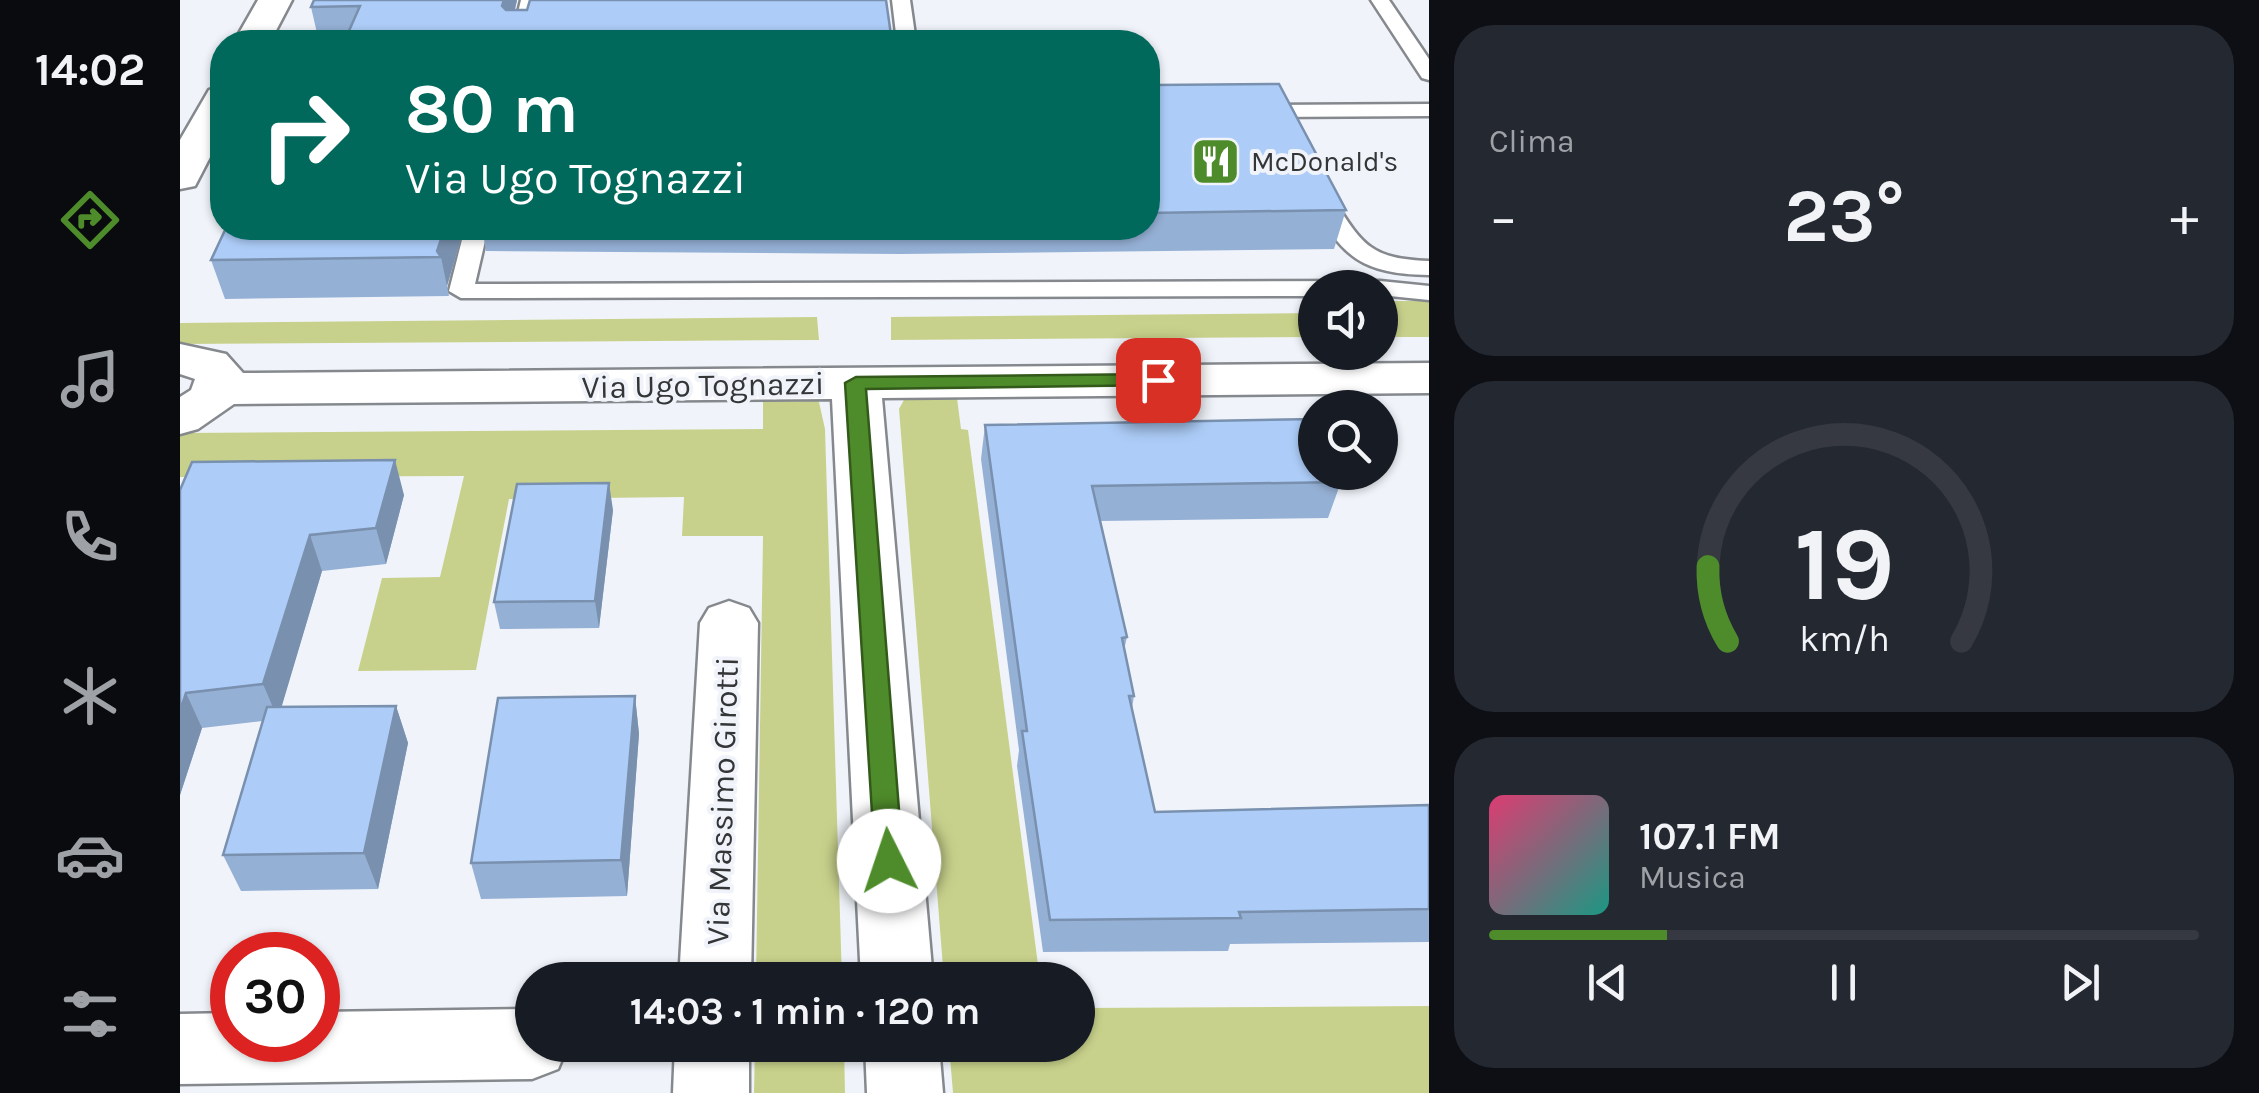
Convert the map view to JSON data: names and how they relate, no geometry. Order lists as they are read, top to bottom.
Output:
{
  "streets": {
    "street": ["Via Ugo Tognazzi", "Via Massimo Girotti"]
  },
  "places": {
    "restaurant": ["McDonald's"]
  },
  "page": {
    "tabs": "14:02",
    "tile": "Clima",
    "turn": ["80 m", "Via Ugo Tognazzi"],
    "heat": ["−", "23°", "+"],
    "song": ["107.1 FM", "Musica"],
    "limit": "30",
    "trip": "14:03 · 1 min · 120 m",
    "gauge": ["19", "km/h"]
  }
}
